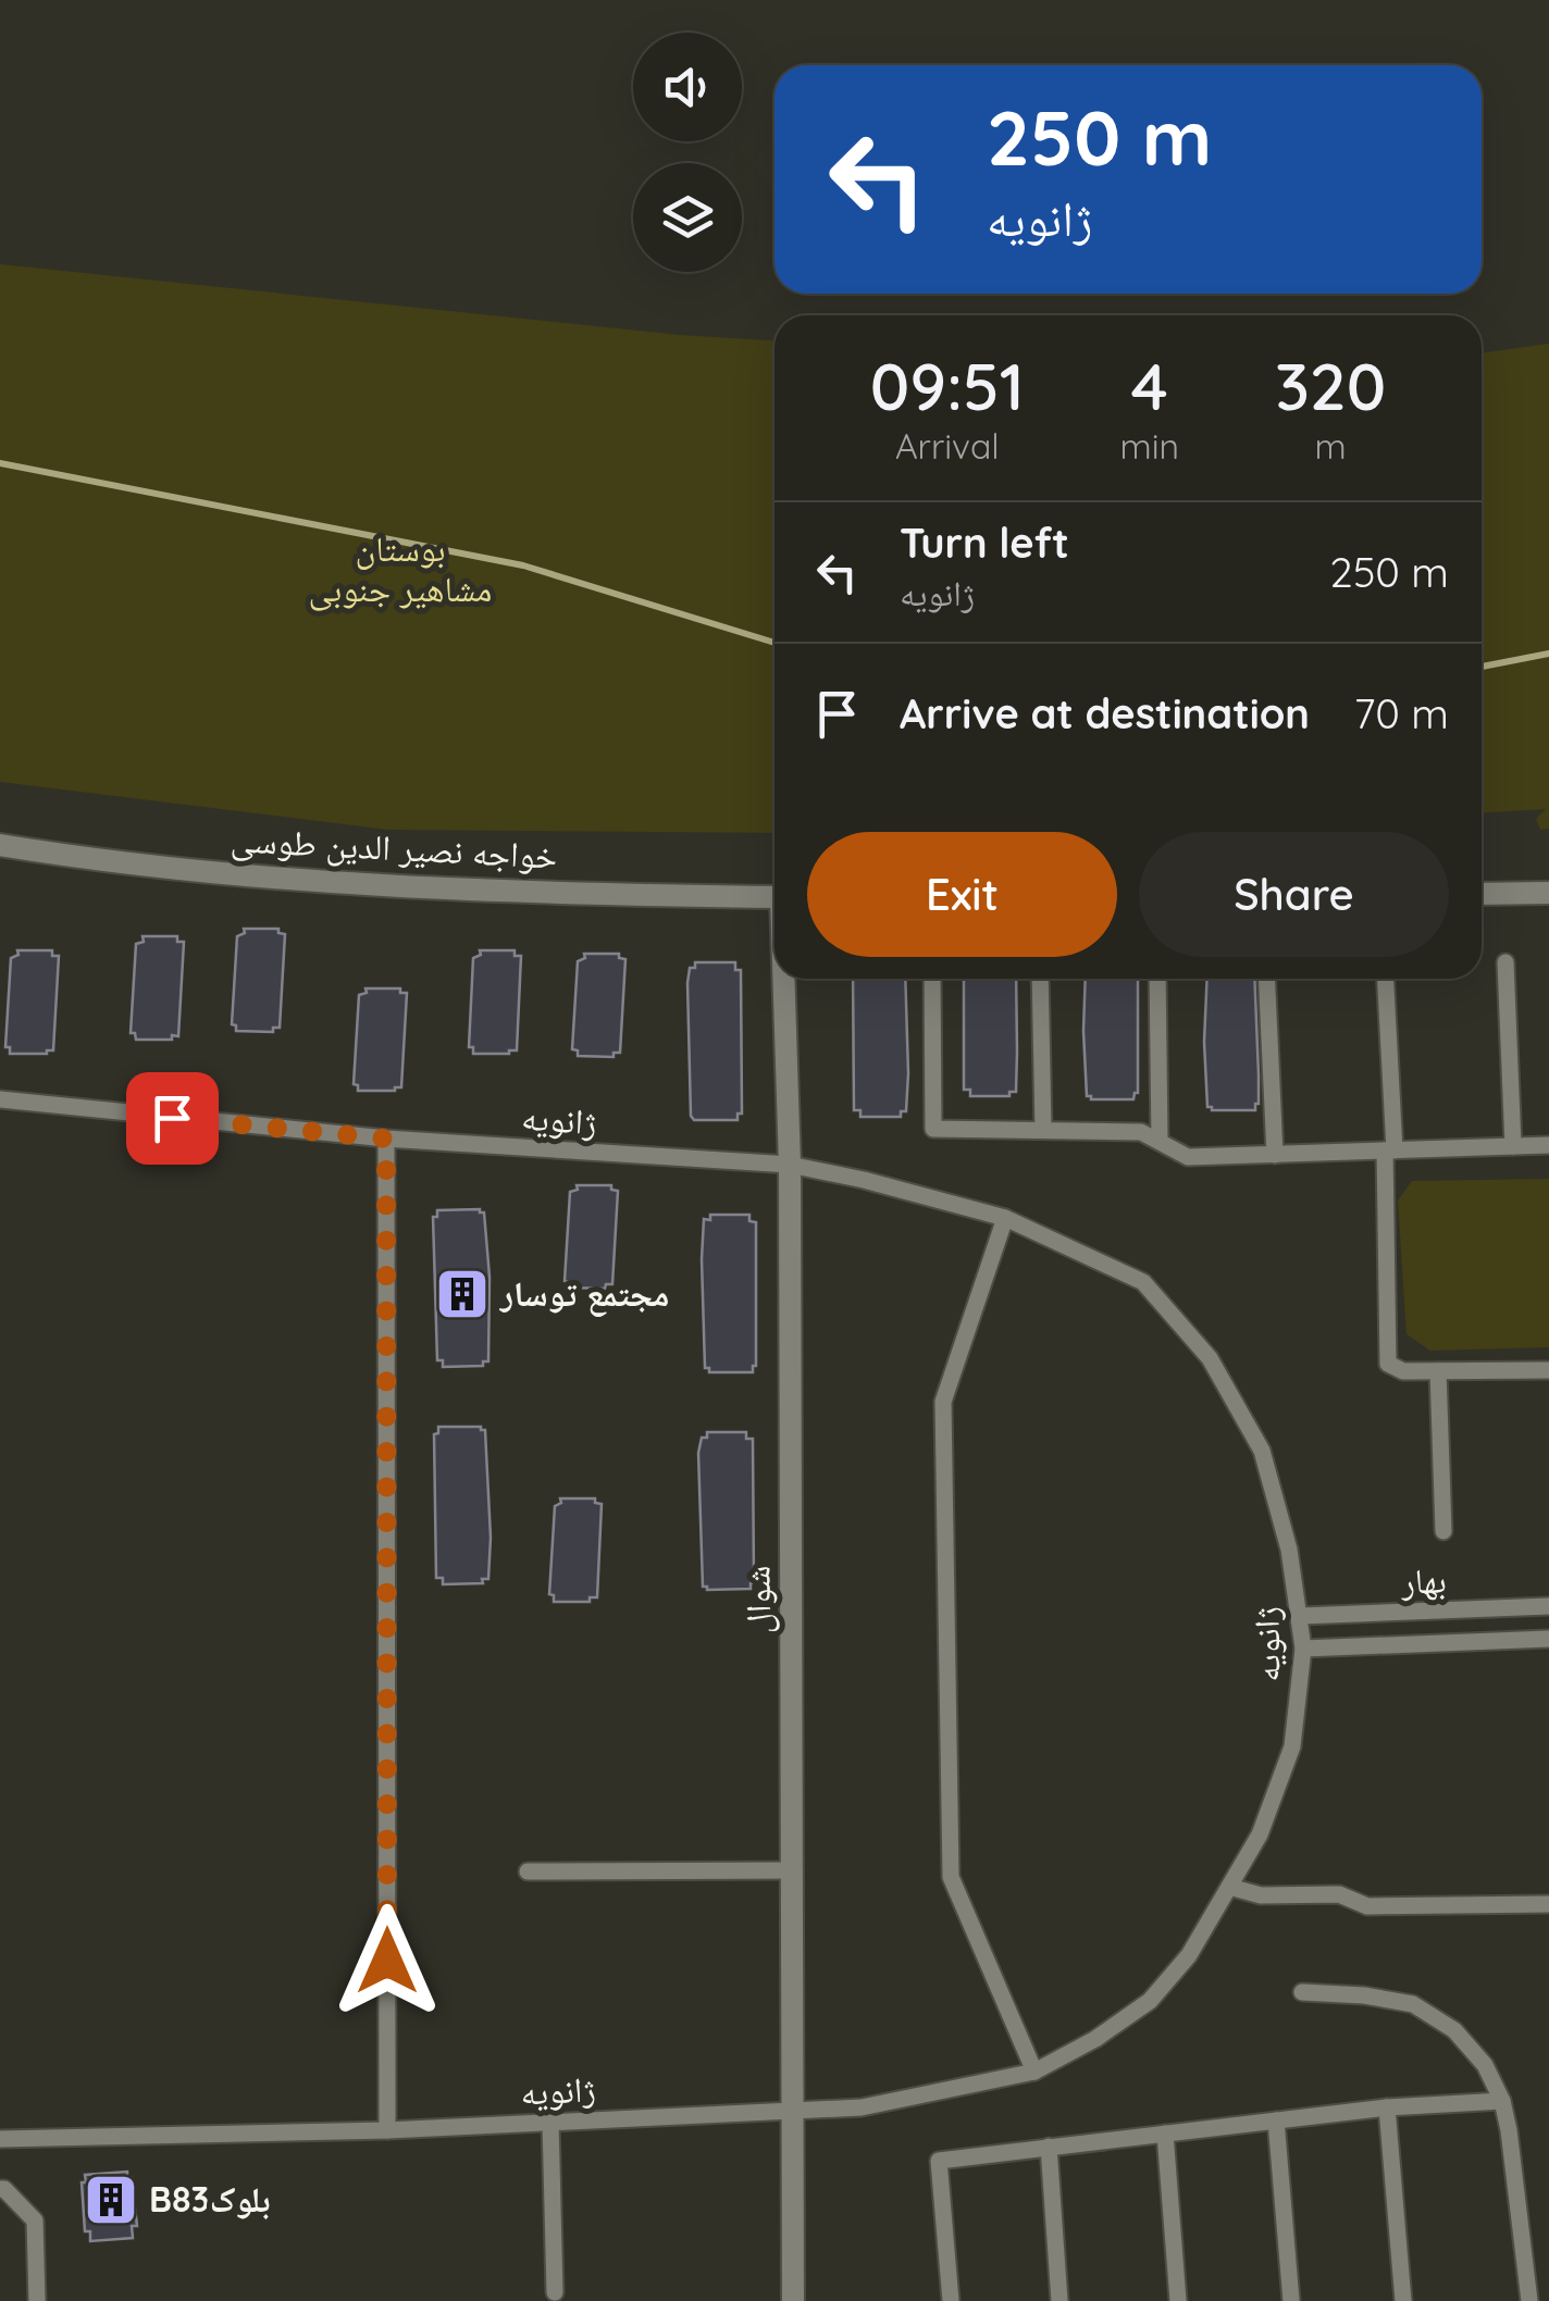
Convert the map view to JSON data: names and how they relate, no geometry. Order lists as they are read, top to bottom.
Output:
{
  "streets": {
    "street": [
      "خواجه نصیر الدین طوسی",
      "ژانویه",
      "بهار",
      "شوال"
    ]
  },
  "crossings": [
    ["ژانویه", "بهار"],
    ["ژانویه", "شوال"]
  ],
  "parks": ["بوستان مشاهیر جنوبی"],
  "places": {
    "building": ["مجتمع توسار", "B83بلوک"]
  },
  "page": {
    "turn": ["250 m", "ژانویه"],
    "eta": [
      "09:51",
      "Arrival",
      "4",
      "min",
      "320",
      "m"
    ],
    "list": [
      {
        "name": "Turn left",
        "note": "ژانویه",
        "value": "250 m"
      },
      {
        "name": "Arrive at destination",
        "value": "70 m"
      }
    ],
    "buttons": ["Exit", "Share"]
  }
}
